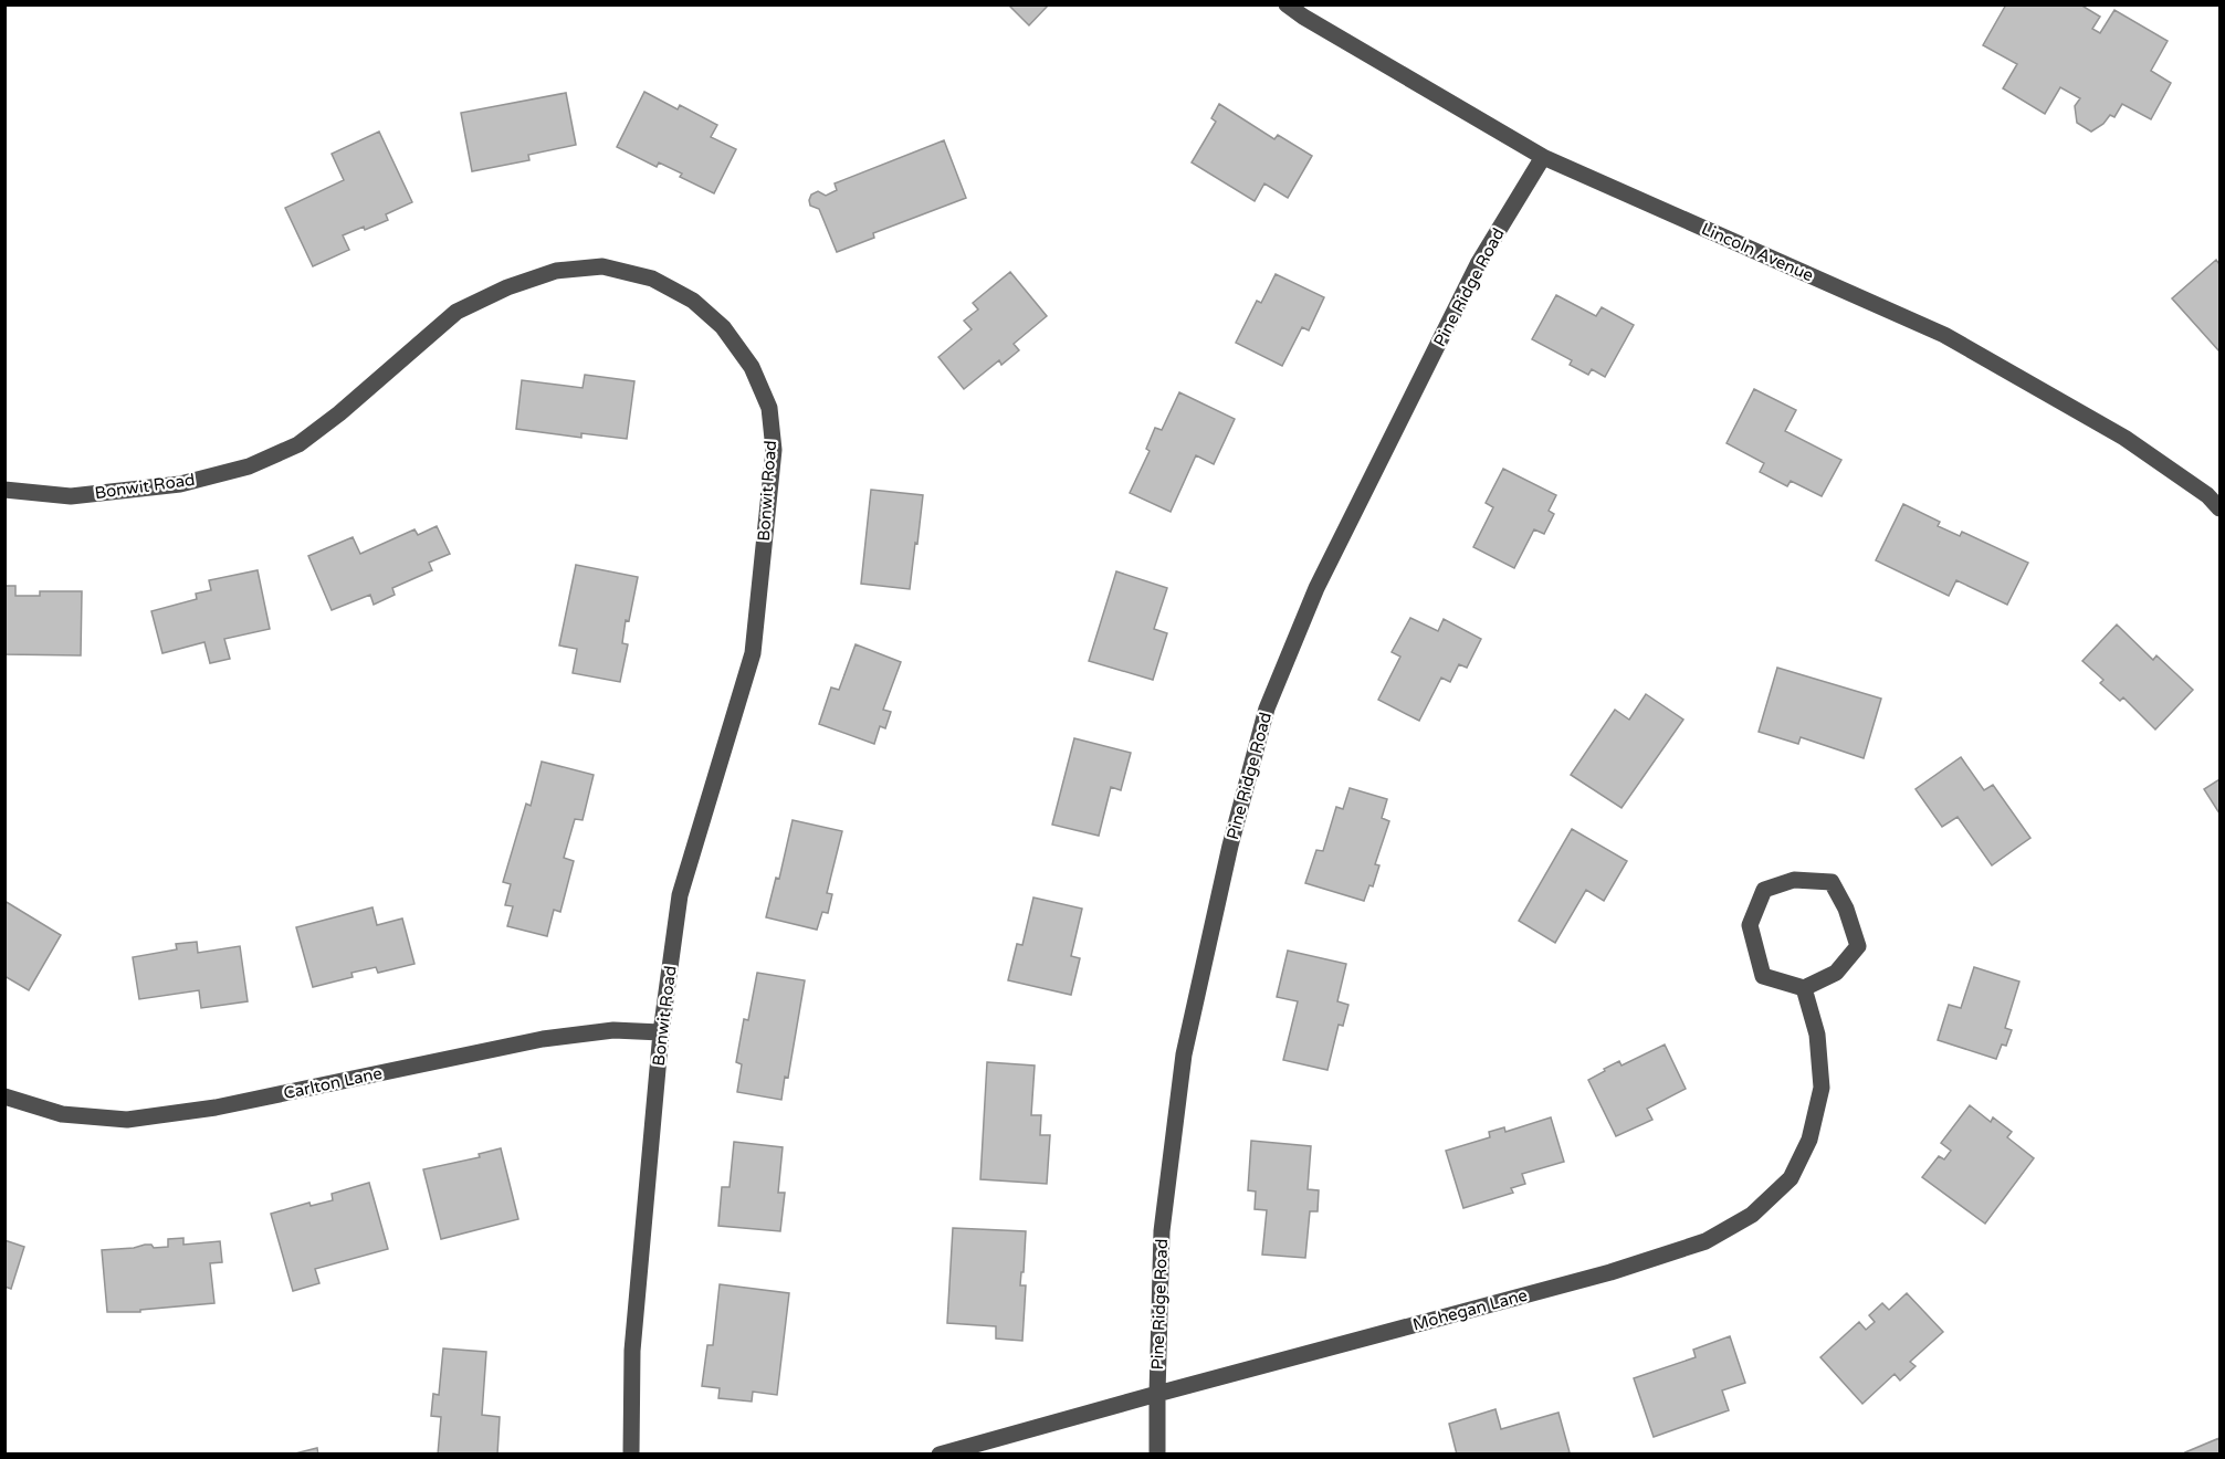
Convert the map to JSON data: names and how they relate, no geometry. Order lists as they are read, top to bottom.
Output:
{
  "streets": {
    "street": [
      "Lincoln Avenue",
      "Pine Ridge Road",
      "Bonwit Road",
      "Carlton Lane",
      "Mohegan Lane"
    ]
  },
  "crossings": [
    ["Lincoln Avenue", "Pine Ridge Road"],
    ["Pine Ridge Road", "Mohegan Lane"],
    ["Bonwit Road", "Carlton Lane"]
  ]
}
